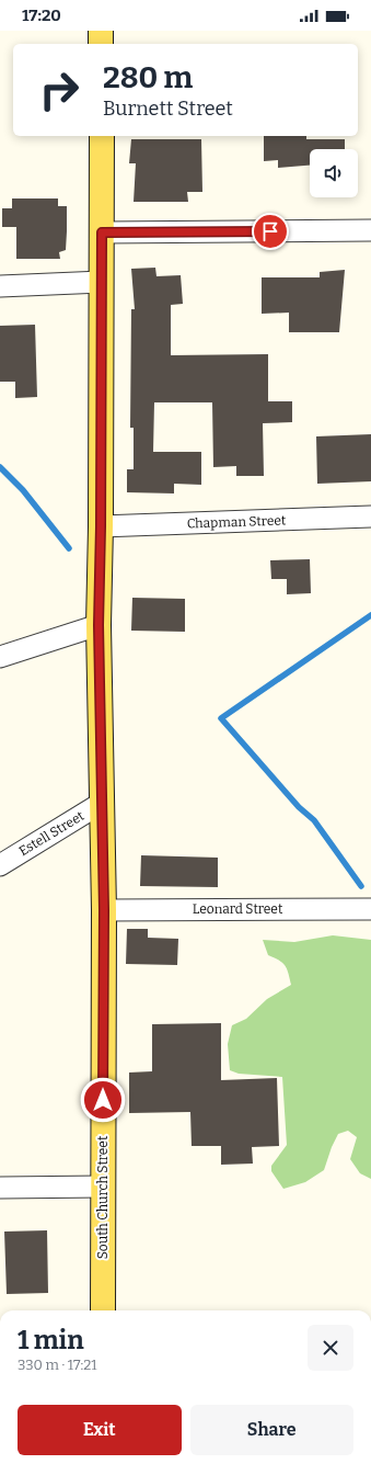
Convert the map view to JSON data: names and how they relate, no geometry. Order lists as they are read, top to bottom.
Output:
{
  "streets": {
    "main road": ["South Church Street"],
    "street": ["Chapman Street", "Estell Street", "Leonard Street"]
  },
  "crossings": [
    ["Chapman Street", "South Church Street"],
    ["Estell Street", "South Church Street"],
    ["Leonard Street", "South Church Street"]
  ],
  "page": {
    "status": "17:20",
    "turn": ["280 m", "Burnett Street"],
    "heading": ["1 min", "330 m · 17:21"],
    "buttons": ["Exit", "Share"]
  }
}
